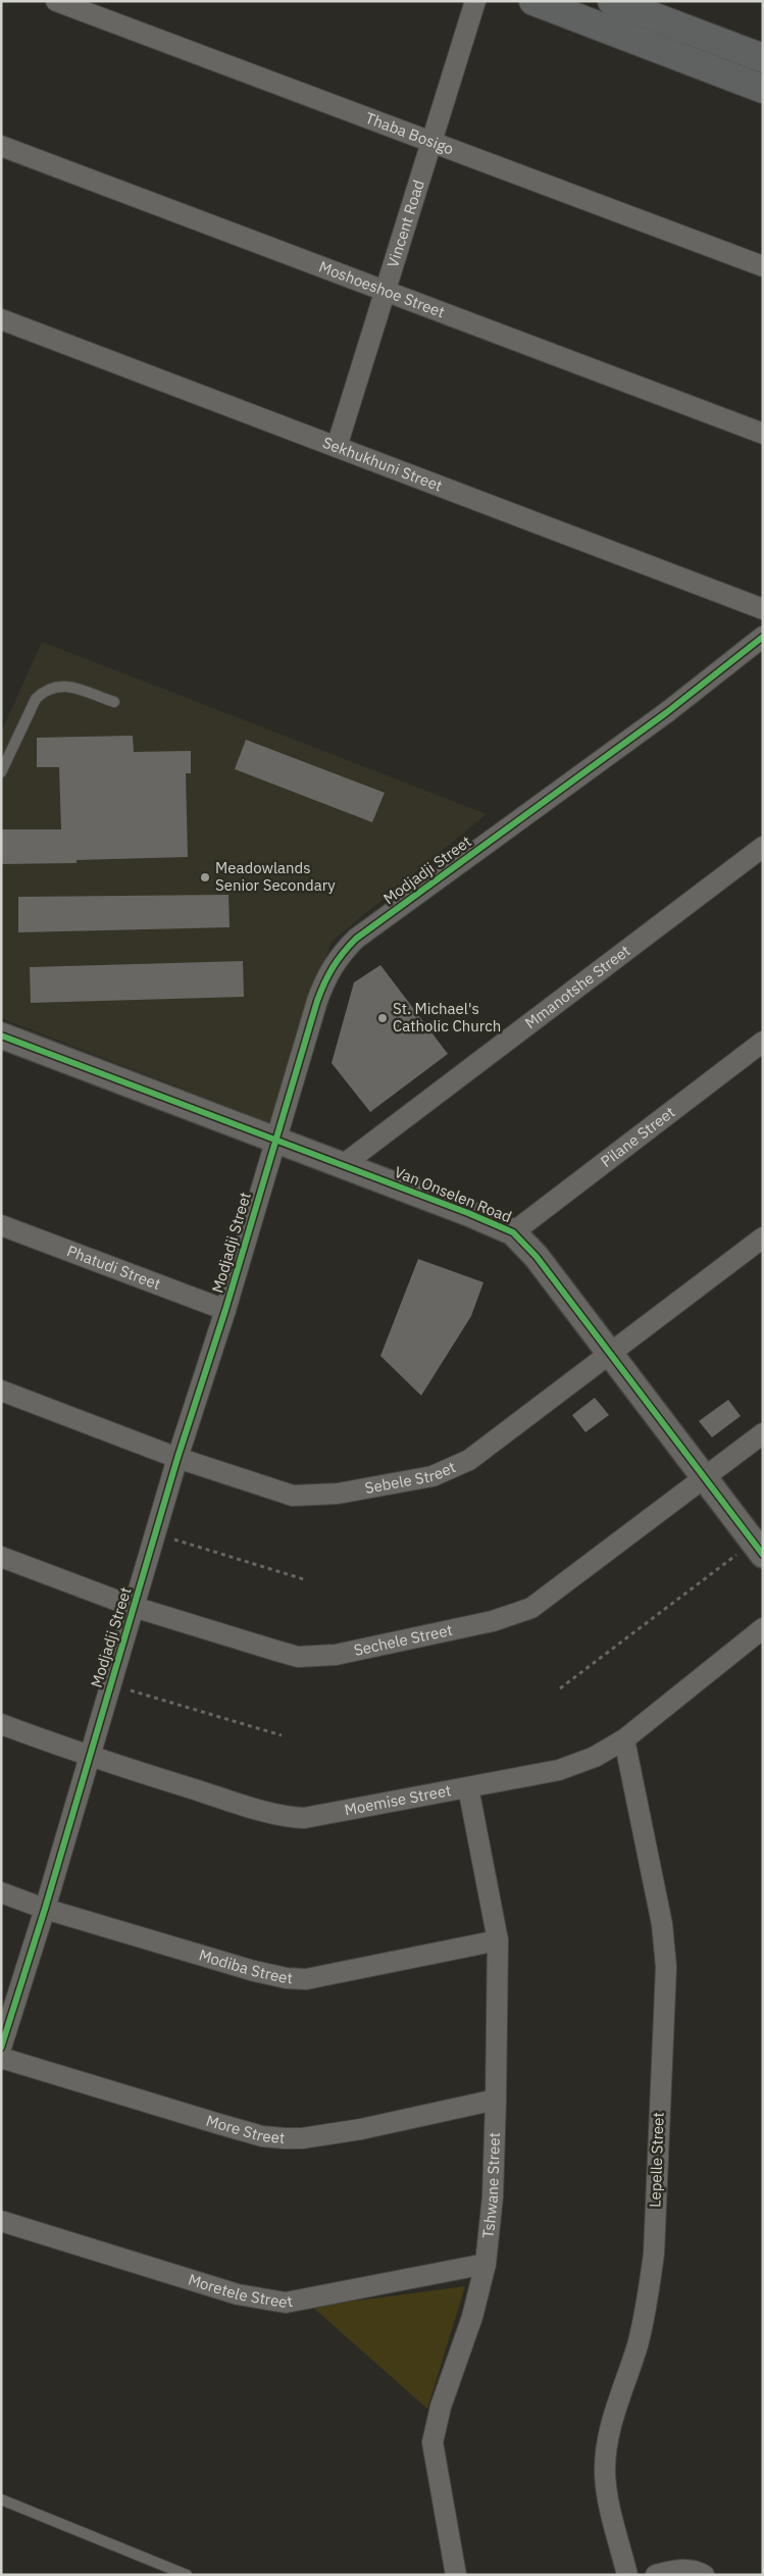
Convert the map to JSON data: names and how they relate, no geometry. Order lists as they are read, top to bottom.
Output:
{
  "streets": {
    "street": [
      "Thaba Bosigo",
      "Vincent Road",
      "Moshoeshoe Street",
      "Sekhukhuni Street",
      "Modjadji Street",
      "Mmanotshe Street",
      "Pilane Street",
      "Van Onselen Road",
      "Phatudi Street",
      "Sebele Street",
      "Sechele Street",
      "Moemise Street",
      "Modiba Street",
      "More Street",
      "Lepelle Street",
      "Tshwane Street",
      "Moretele Street"
    ]
  },
  "crossings": [
    ["Thaba Bosigo", "Vincent Road"],
    ["Vincent Road", "Moshoeshoe Street"],
    ["Vincent Road", "Sekhukhuni Street"],
    ["Modjadji Street", "Van Onselen Road"],
    ["Modjadji Street", "Phatudi Street"],
    ["Modjadji Street", "Sebele Street"],
    ["Modjadji Street", "Sechele Street"],
    ["Modjadji Street", "Moemise Street"],
    ["Modjadji Street", "Modiba Street"],
    ["Mmanotshe Street", "Van Onselen Road"],
    ["Pilane Street", "Van Onselen Road"],
    ["Van Onselen Road", "Sebele Street"],
    ["Van Onselen Road", "Sechele Street"],
    ["Moemise Street", "Lepelle Street"],
    ["Moemise Street", "Tshwane Street"],
    ["Modiba Street", "Tshwane Street"],
    ["More Street", "Tshwane Street"],
    ["Tshwane Street", "Moretele Street"]
  ],
  "places": ["Meadowlands Senior Secondary", "St. Michael's Catholic Church"]
}
